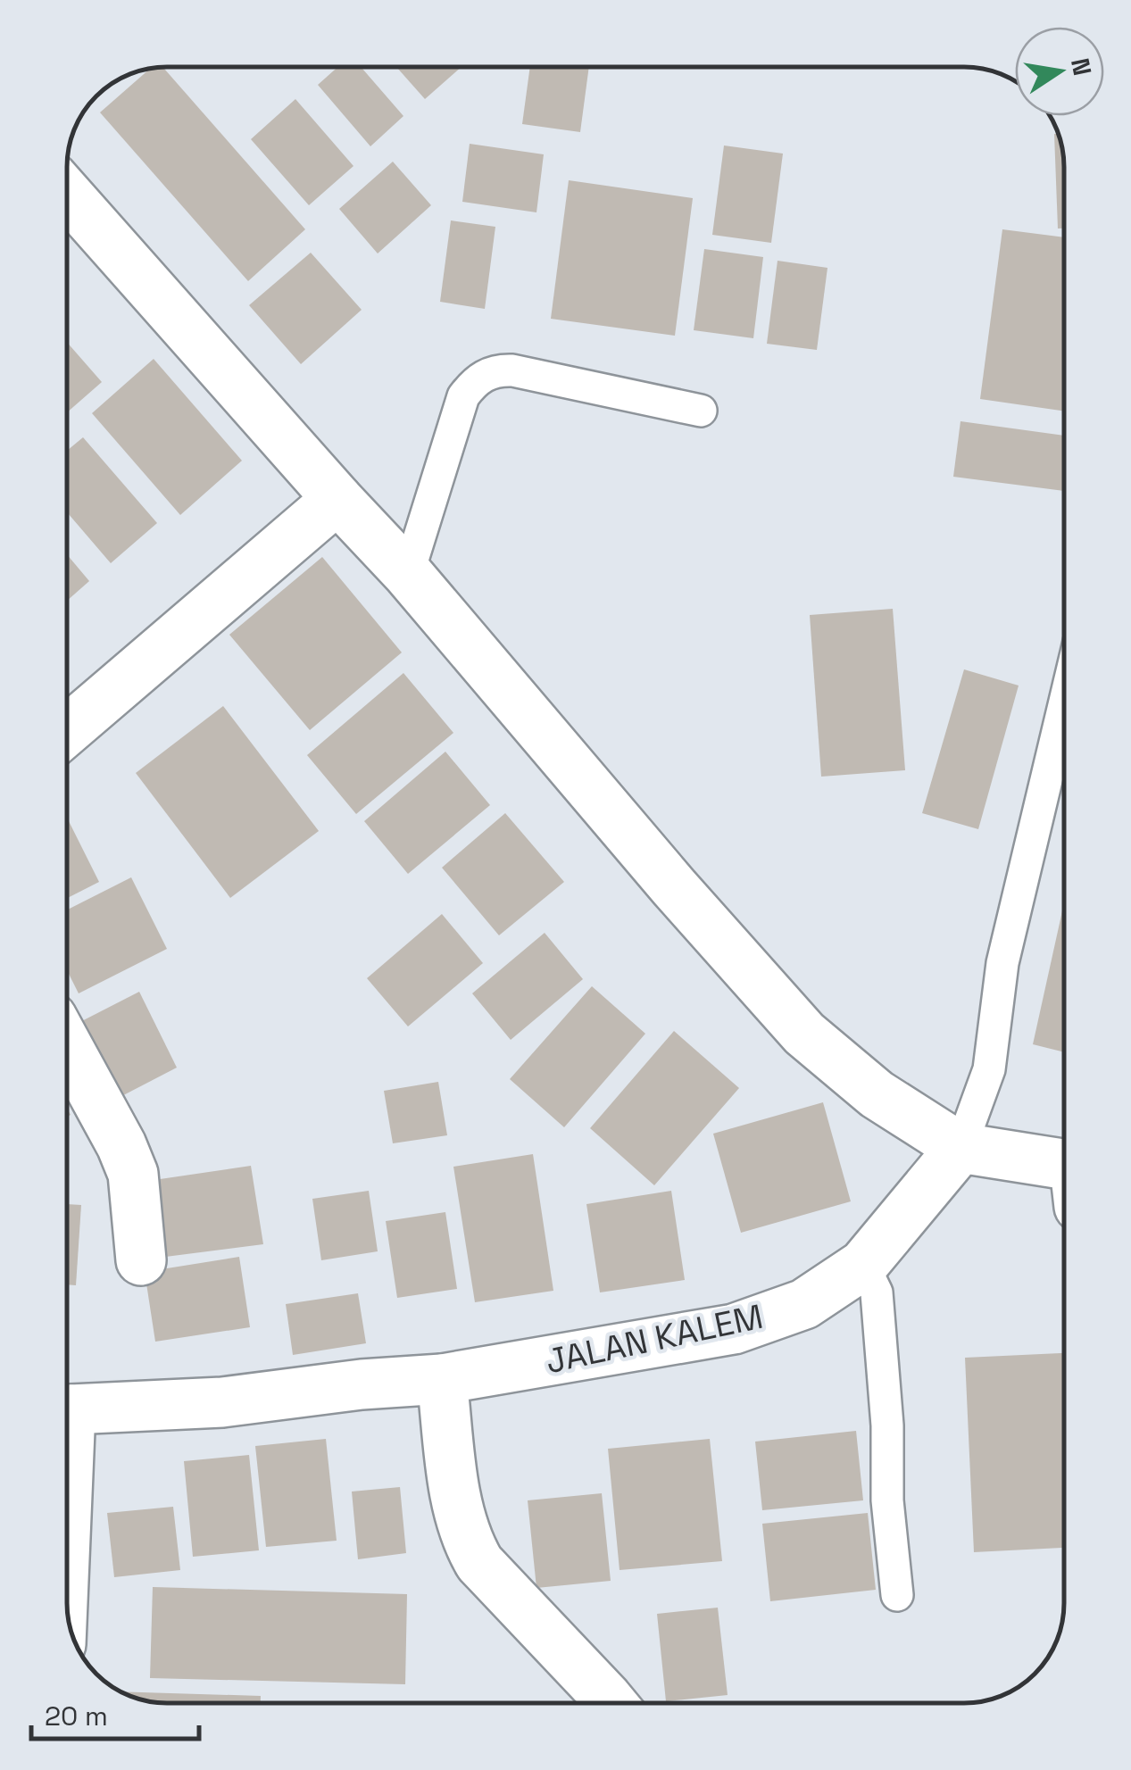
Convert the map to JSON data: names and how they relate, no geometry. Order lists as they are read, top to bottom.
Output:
{
  "streets": {
    "street": ["JALAN KALEM"]
  },
  "scale_bar": "20 m",
  "north": "right"
}
